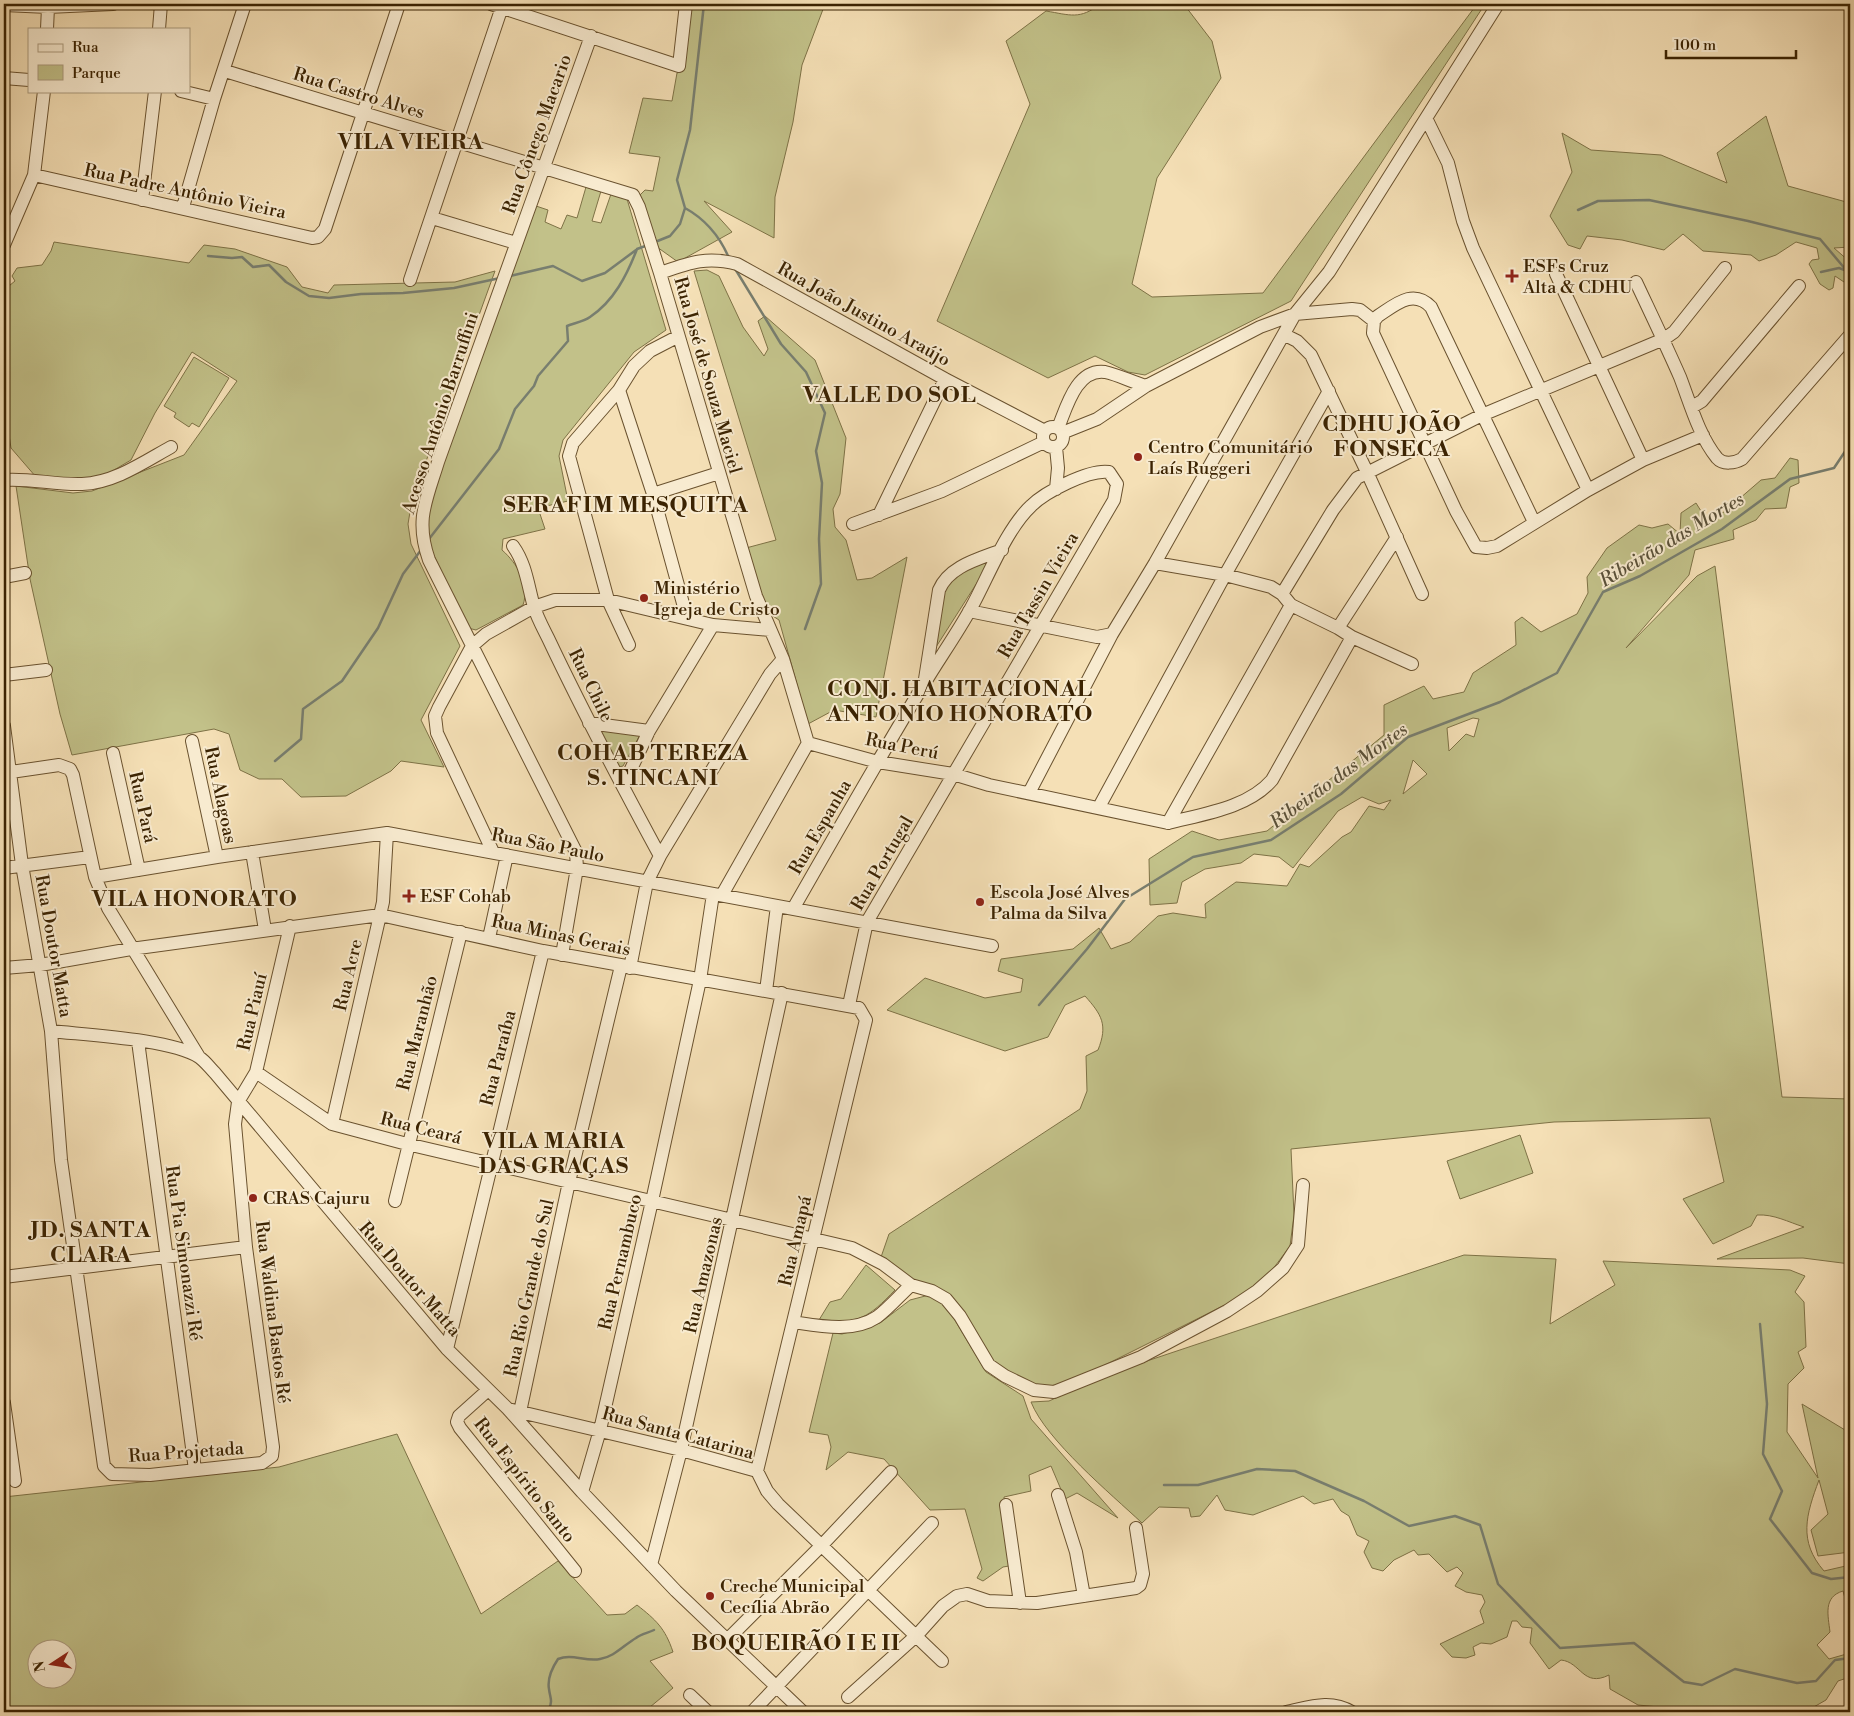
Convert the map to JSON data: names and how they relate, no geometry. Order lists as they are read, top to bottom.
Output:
{
  "streets": {
    "street": [
      "Rua Castro Alves",
      "Rua Cônego Macario",
      "Rua Padre Antônio Vieira",
      "Rua João Justino Araújo",
      "Rua José de Souza Maciel",
      "Acesso Antônio Barruffini",
      "Rua Tassin Vieira",
      "Rua Chile",
      "Rua Perú",
      "Rua Alagoas",
      "Rua Pará",
      "Rua Espanha",
      "Rua São Paulo",
      "Rua Portugal",
      "Rua Minas Gerais",
      "Rua Doutor Matta",
      "Rua Acre",
      "Rua Piauí",
      "Rua Maranhão",
      "Rua Paraíba",
      "Rua Ceará",
      "Rua Amapá",
      "Rua Pia Simonazzi Ré",
      "Rua Pernambuco",
      "Rua Amazonas",
      "Rua Rio Grande do Sul",
      "Rua Waldina Bastos Ré",
      "Rua Santa Catarina",
      "Rua Projetada",
      "Rua Espírito Santo"
    ]
  },
  "crossings": [
    ["Rua Castro Alves", "Rua Cônego Macario"],
    ["Rua Castro Alves", "Rua Padre Antônio Vieira"],
    ["Rua Castro Alves", "Rua José de Souza Maciel"],
    ["Rua Cônego Macario", "Acesso Antônio Barruffini"],
    ["Rua João Justino Araújo", "Rua José de Souza Maciel"],
    ["Rua José de Souza Maciel", "Rua Perú"],
    ["Rua José de Souza Maciel", "Rua Rio Grande do Sul"],
    ["Acesso Antônio Barruffini", "Rua São Paulo"],
    ["Rua Tassin Vieira", "Rua Perú"],
    ["Rua Tassin Vieira", "Rua Espanha"],
    ["Rua Tassin Vieira", "Rua Portugal"],
    ["Rua Chile", "Rua Rio Grande do Sul"],
    ["Rua Perú", "Rua Espanha"],
    ["Rua Perú", "Rua Portugal"],
    ["Rua Alagoas", "Rua São Paulo"],
    ["Rua Pará", "Rua São Paulo"],
    ["Rua Espanha", "Rua São Paulo"],
    ["Rua São Paulo", "Rua Portugal"],
    ["Rua São Paulo", "Rua Acre"],
    ["Rua São Paulo", "Rua Pernambuco"],
    ["Rua São Paulo", "Rua Rio Grande do Sul"],
    ["Rua Portugal", "Rua Minas Gerais"],
    ["Rua Portugal", "Rua Amapá"],
    ["Rua Minas Gerais", "Rua Doutor Matta"],
    ["Rua Minas Gerais", "Rua Acre"],
    ["Rua Minas Gerais", "Rua Piauí"],
    ["Rua Minas Gerais", "Rua Maranhão"],
    ["Rua Minas Gerais", "Rua Paraíba"],
    ["Rua Minas Gerais", "Rua Amapá"],
    ["Rua Minas Gerais", "Rua Pernambuco"],
    ["Rua Minas Gerais", "Rua Amazonas"],
    ["Rua Minas Gerais", "Rua Rio Grande do Sul"],
    ["Rua Doutor Matta", "Rua Piauí"],
    ["Rua Doutor Matta", "Rua Paraíba"],
    ["Rua Doutor Matta", "Rua Pia Simonazzi Ré"],
    ["Rua Doutor Matta", "Rua Pernambuco"],
    ["Rua Doutor Matta", "Rua Amazonas"],
    ["Rua Doutor Matta", "Rua Rio Grande do Sul"],
    ["Rua Doutor Matta", "Rua Waldina Bastos Ré"],
    ["Rua Doutor Matta", "Rua Santa Catarina"],
    ["Rua Doutor Matta", "Rua Espírito Santo"],
    ["Rua Acre", "Rua Ceará"],
    ["Rua Piauí", "Rua Ceará"],
    ["Rua Piauí", "Rua Waldina Bastos Ré"],
    ["Rua Maranhão", "Rua Ceará"],
    ["Rua Paraíba", "Rua Ceará"],
    ["Rua Ceará", "Rua Amapá"],
    ["Rua Ceará", "Rua Pernambuco"],
    ["Rua Ceará", "Rua Amazonas"],
    ["Rua Ceará", "Rua Rio Grande do Sul"],
    ["Rua Amapá", "Rua Santa Catarina"],
    ["Rua Pia Simonazzi Ré", "Rua Projetada"],
    ["Rua Pernambuco", "Rua Santa Catarina"],
    ["Rua Amazonas", "Rua Santa Catarina"],
    ["Rua Rio Grande do Sul", "Rua Santa Catarina"],
    ["Rua Waldina Bastos Ré", "Rua Projetada"]
  ],
  "districts": [
    "VILA VIEIRA",
    "VALLE DO SOL",
    "CDHU JOÃO FONSECA",
    "SERAFIM MESQUITA",
    "CONJ. HABITACIONAL ANTONIO HONORATO",
    "COHAB TEREZA S. TINCANI",
    "VILA HONORATO",
    "VILA MARIA DAS GRAÇAS",
    "JD. SANTA CLARA",
    "BOQUEIRÃO I E II"
  ],
  "water": ["Ribeirão das Mortes"],
  "places": {
    "health": ["ESFs Cruz Alta & CDHU", "ESF Cohab"],
    "other": [
      "Centro Comunitário Laís Ruggeri",
      "Ministério Igreja de Cristo",
      "Escola José Alves Palma da Silva",
      "CRAS Cajuru",
      "Creche Municipal Cecília Abrão"
    ]
  },
  "legend": ["Rua", "Parque"],
  "scale_bar": "100 m",
  "north": "left"
}
